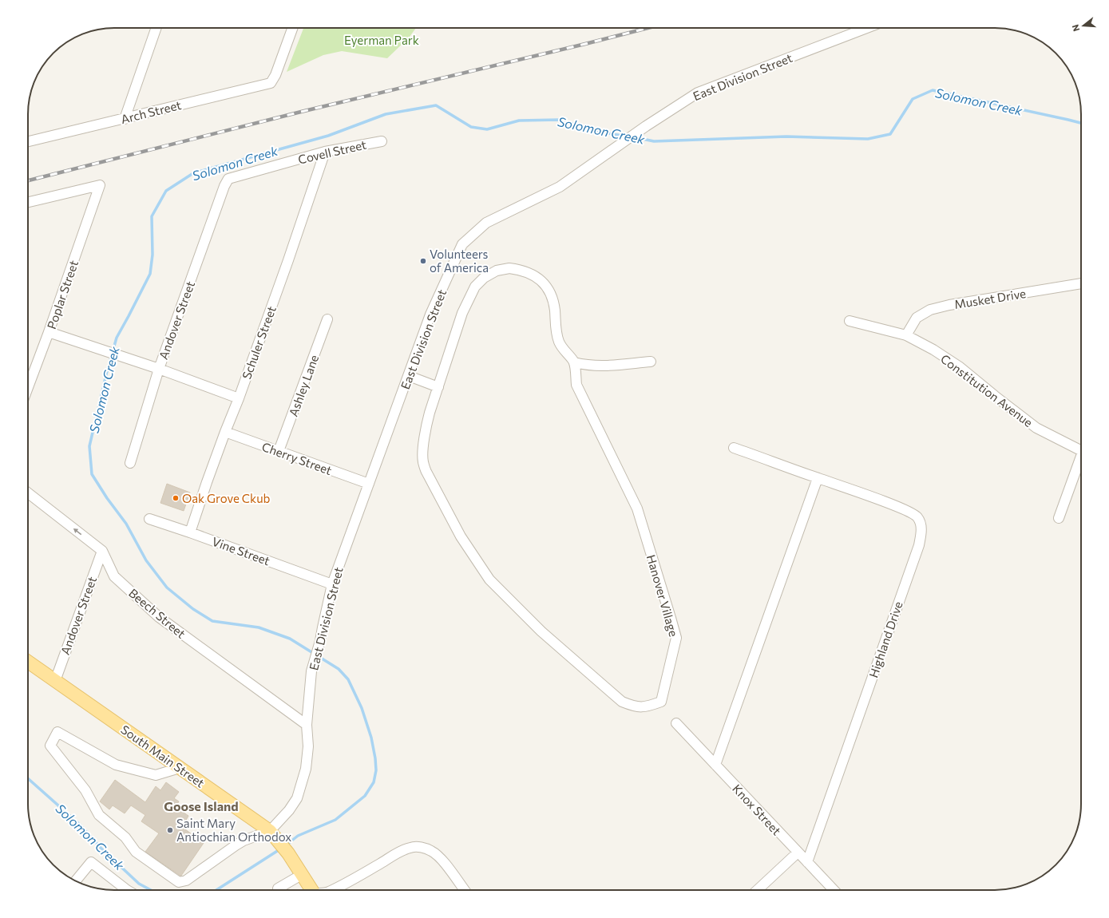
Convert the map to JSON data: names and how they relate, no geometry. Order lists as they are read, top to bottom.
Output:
{
  "streets": {
    "main road": ["South Main Street"],
    "street": [
      "East Division Street",
      "Arch Street",
      "Covell Street",
      "Poplar Street",
      "Musket Drive",
      "Andover Street",
      "Schuler Street",
      "Ashley Lane",
      "Constitution Avenue",
      "Cherry Street",
      "Vine Street",
      "Hanover Village",
      "Beech Street",
      "Highland Drive",
      "Knox Street"
    ]
  },
  "crossings": [
    ["East Division Street", "Cherry Street"],
    ["East Division Street", "Vine Street"],
    ["East Division Street", "Beech Street"],
    ["East Division Street", "South Main Street"],
    ["Covell Street", "Andover Street"],
    ["Covell Street", "Schuler Street"],
    ["Musket Drive", "Constitution Avenue"],
    ["Andover Street", "Beech Street"],
    ["Andover Street", "South Main Street"],
    ["Schuler Street", "Cherry Street"],
    ["Schuler Street", "Vine Street"],
    ["Ashley Lane", "Cherry Street"],
    ["Highland Drive", "Knox Street"]
  ],
  "districts": ["Goose Island"],
  "water": ["Solomon Creek"],
  "parks": ["Eyerman Park"],
  "places": ["Volunteers of America", "Oak Grove Ckub", "Saint Mary Antiochian Orthodox"],
  "north": "left"
}
